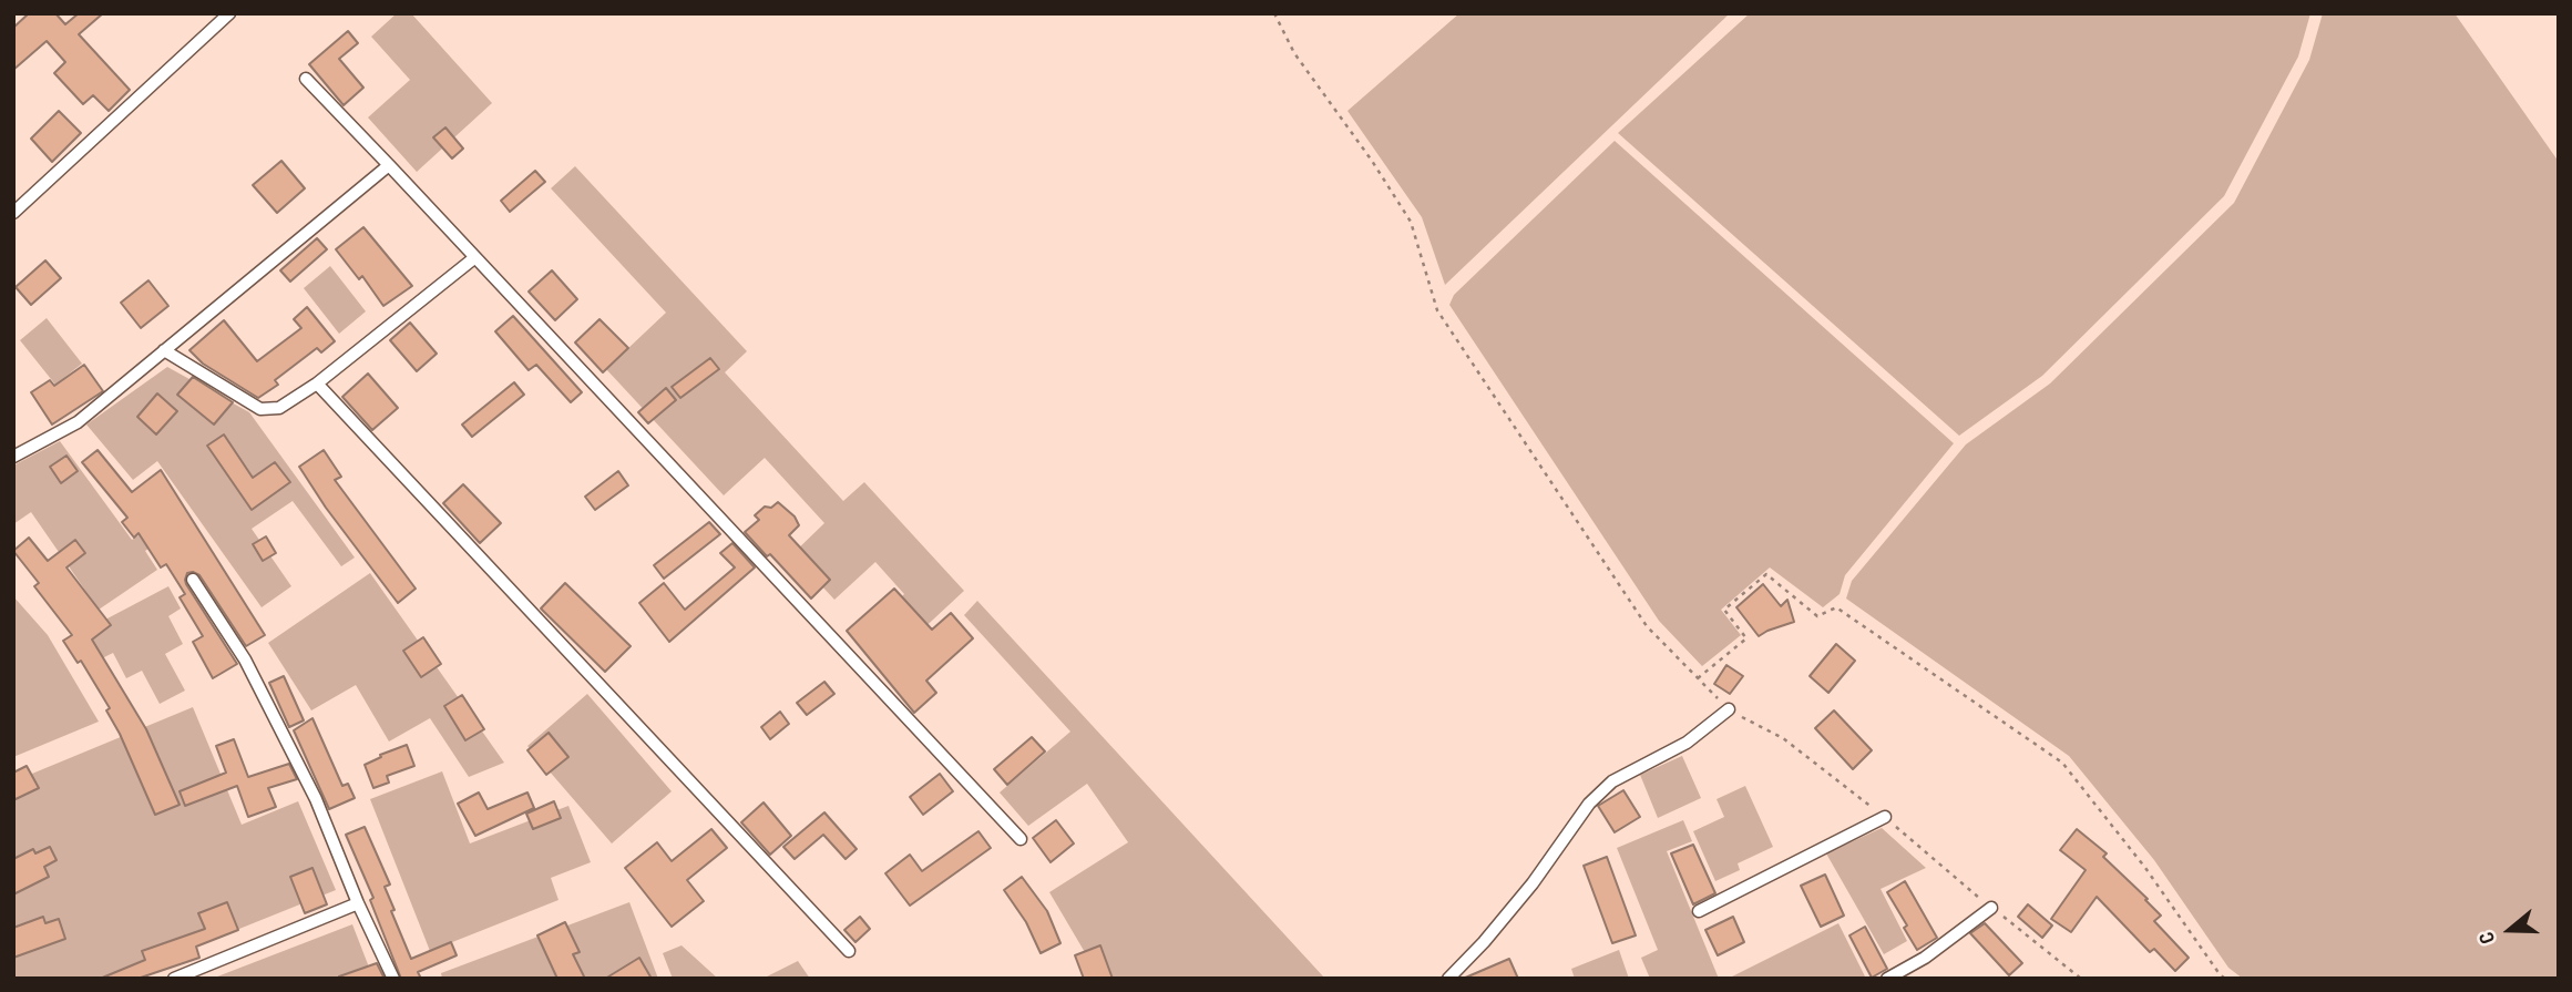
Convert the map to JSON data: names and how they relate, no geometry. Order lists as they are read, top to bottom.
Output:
{
  "north": "left"
}
